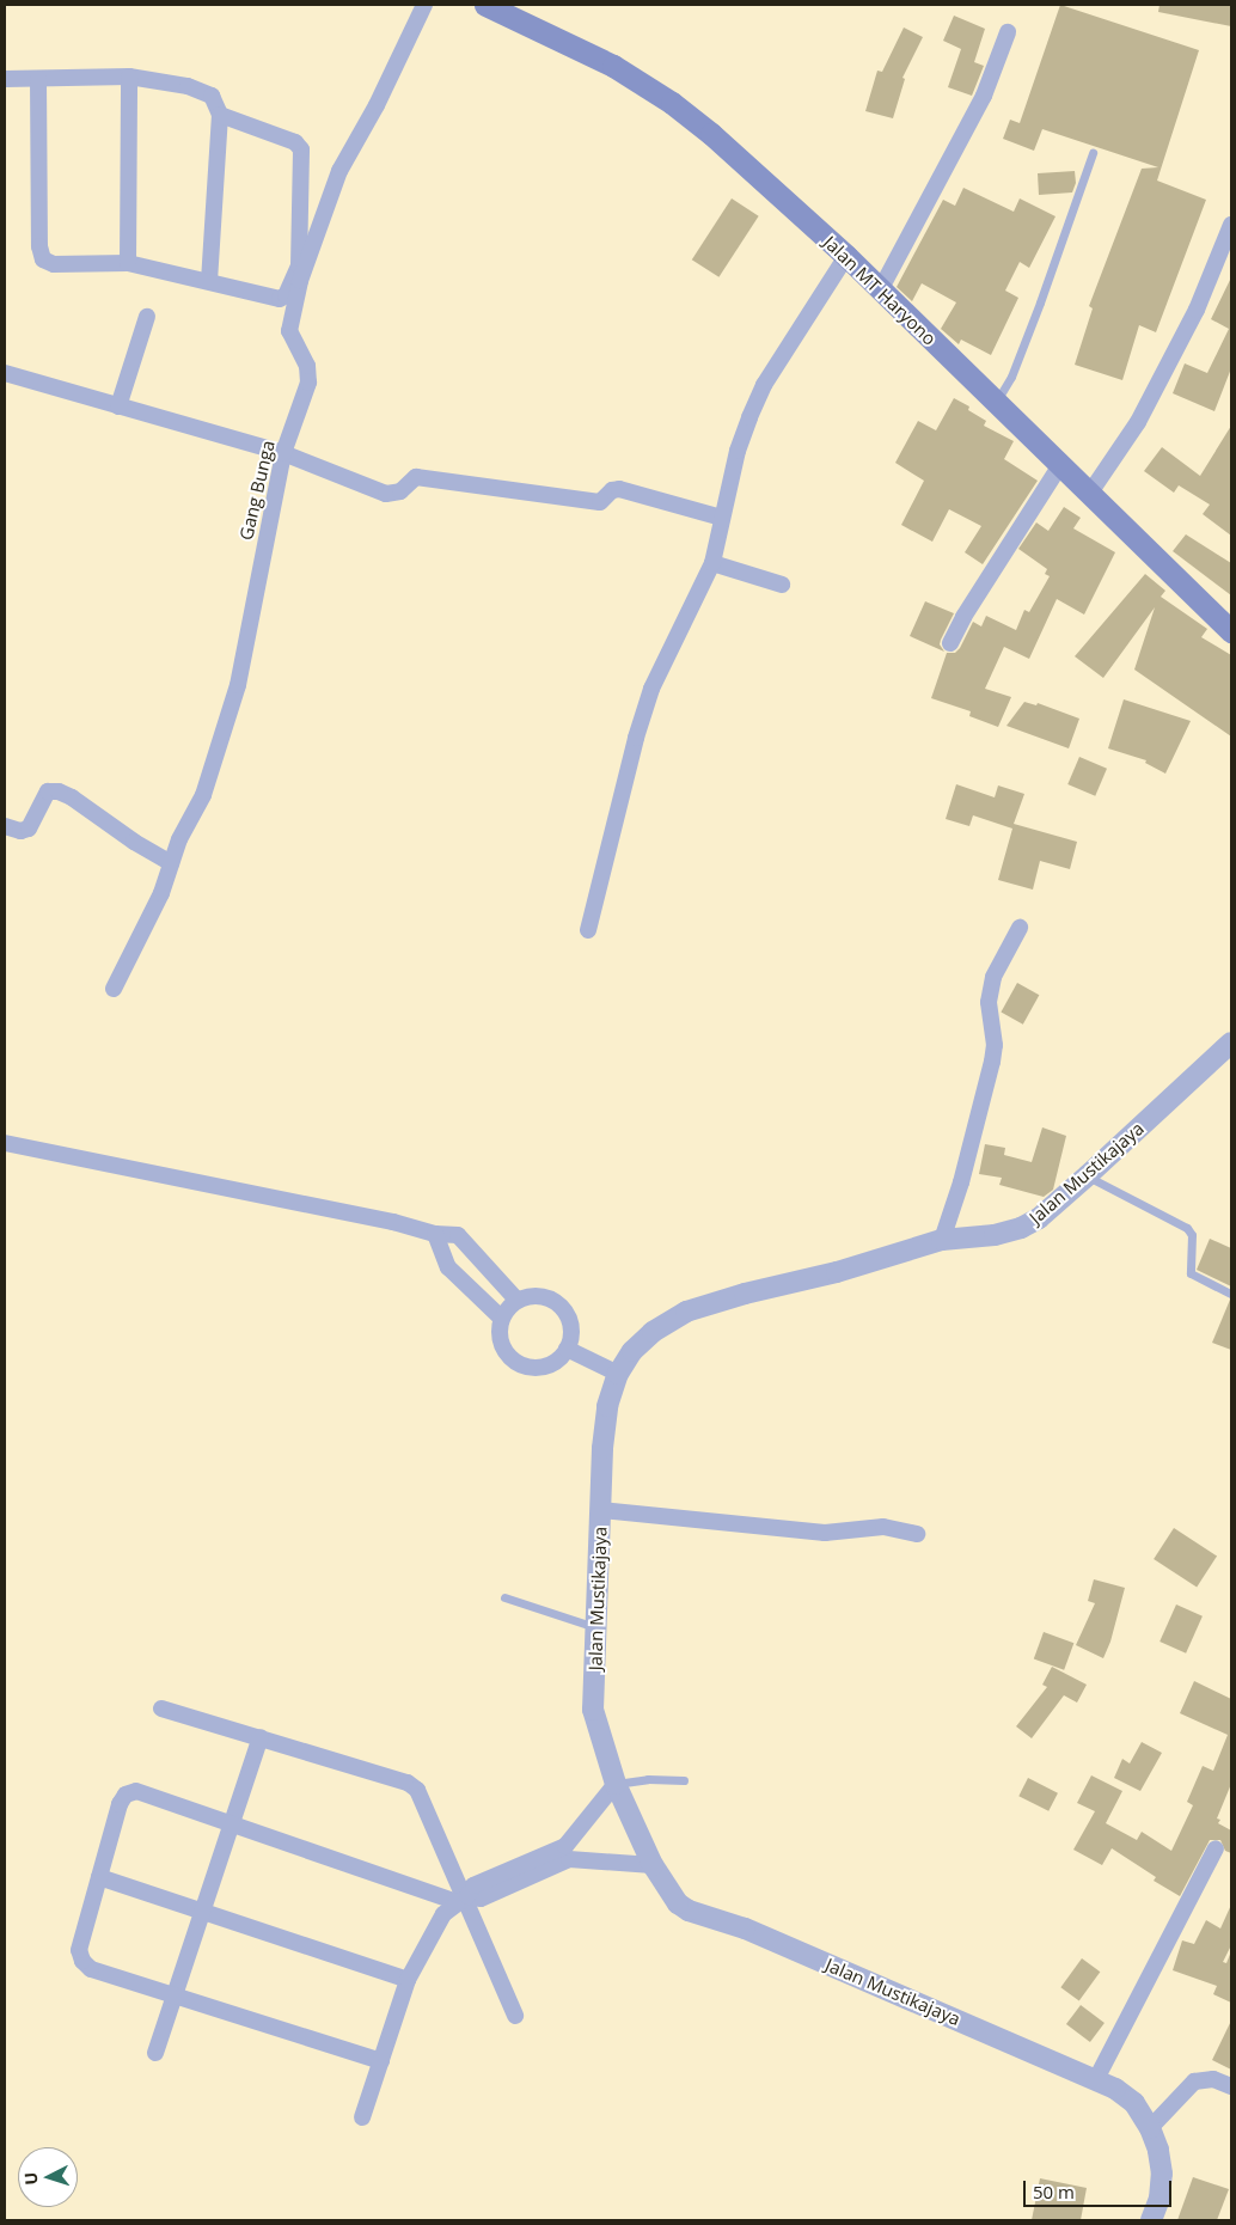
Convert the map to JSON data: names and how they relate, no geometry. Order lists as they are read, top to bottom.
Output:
{
  "streets": {
    "main road": ["Jalan MT Haryono"],
    "street": ["Gang Bunga", "Jalan Mustikajaya"]
  },
  "scale_bar": "50 m",
  "north": "left"
}
